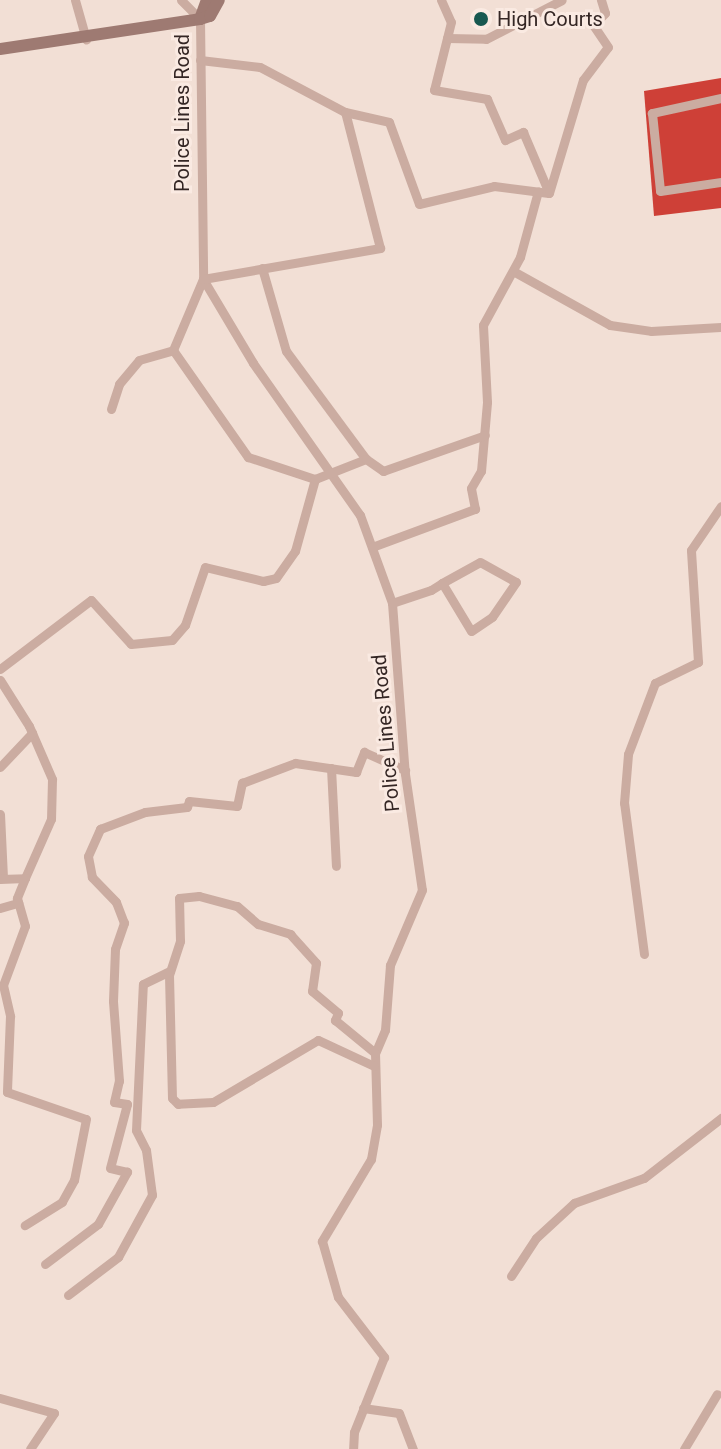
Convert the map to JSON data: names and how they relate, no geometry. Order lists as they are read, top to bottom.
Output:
{
  "streets": {
    "street": ["Police Lines Road"]
  },
  "places": ["High Courts"]
}
